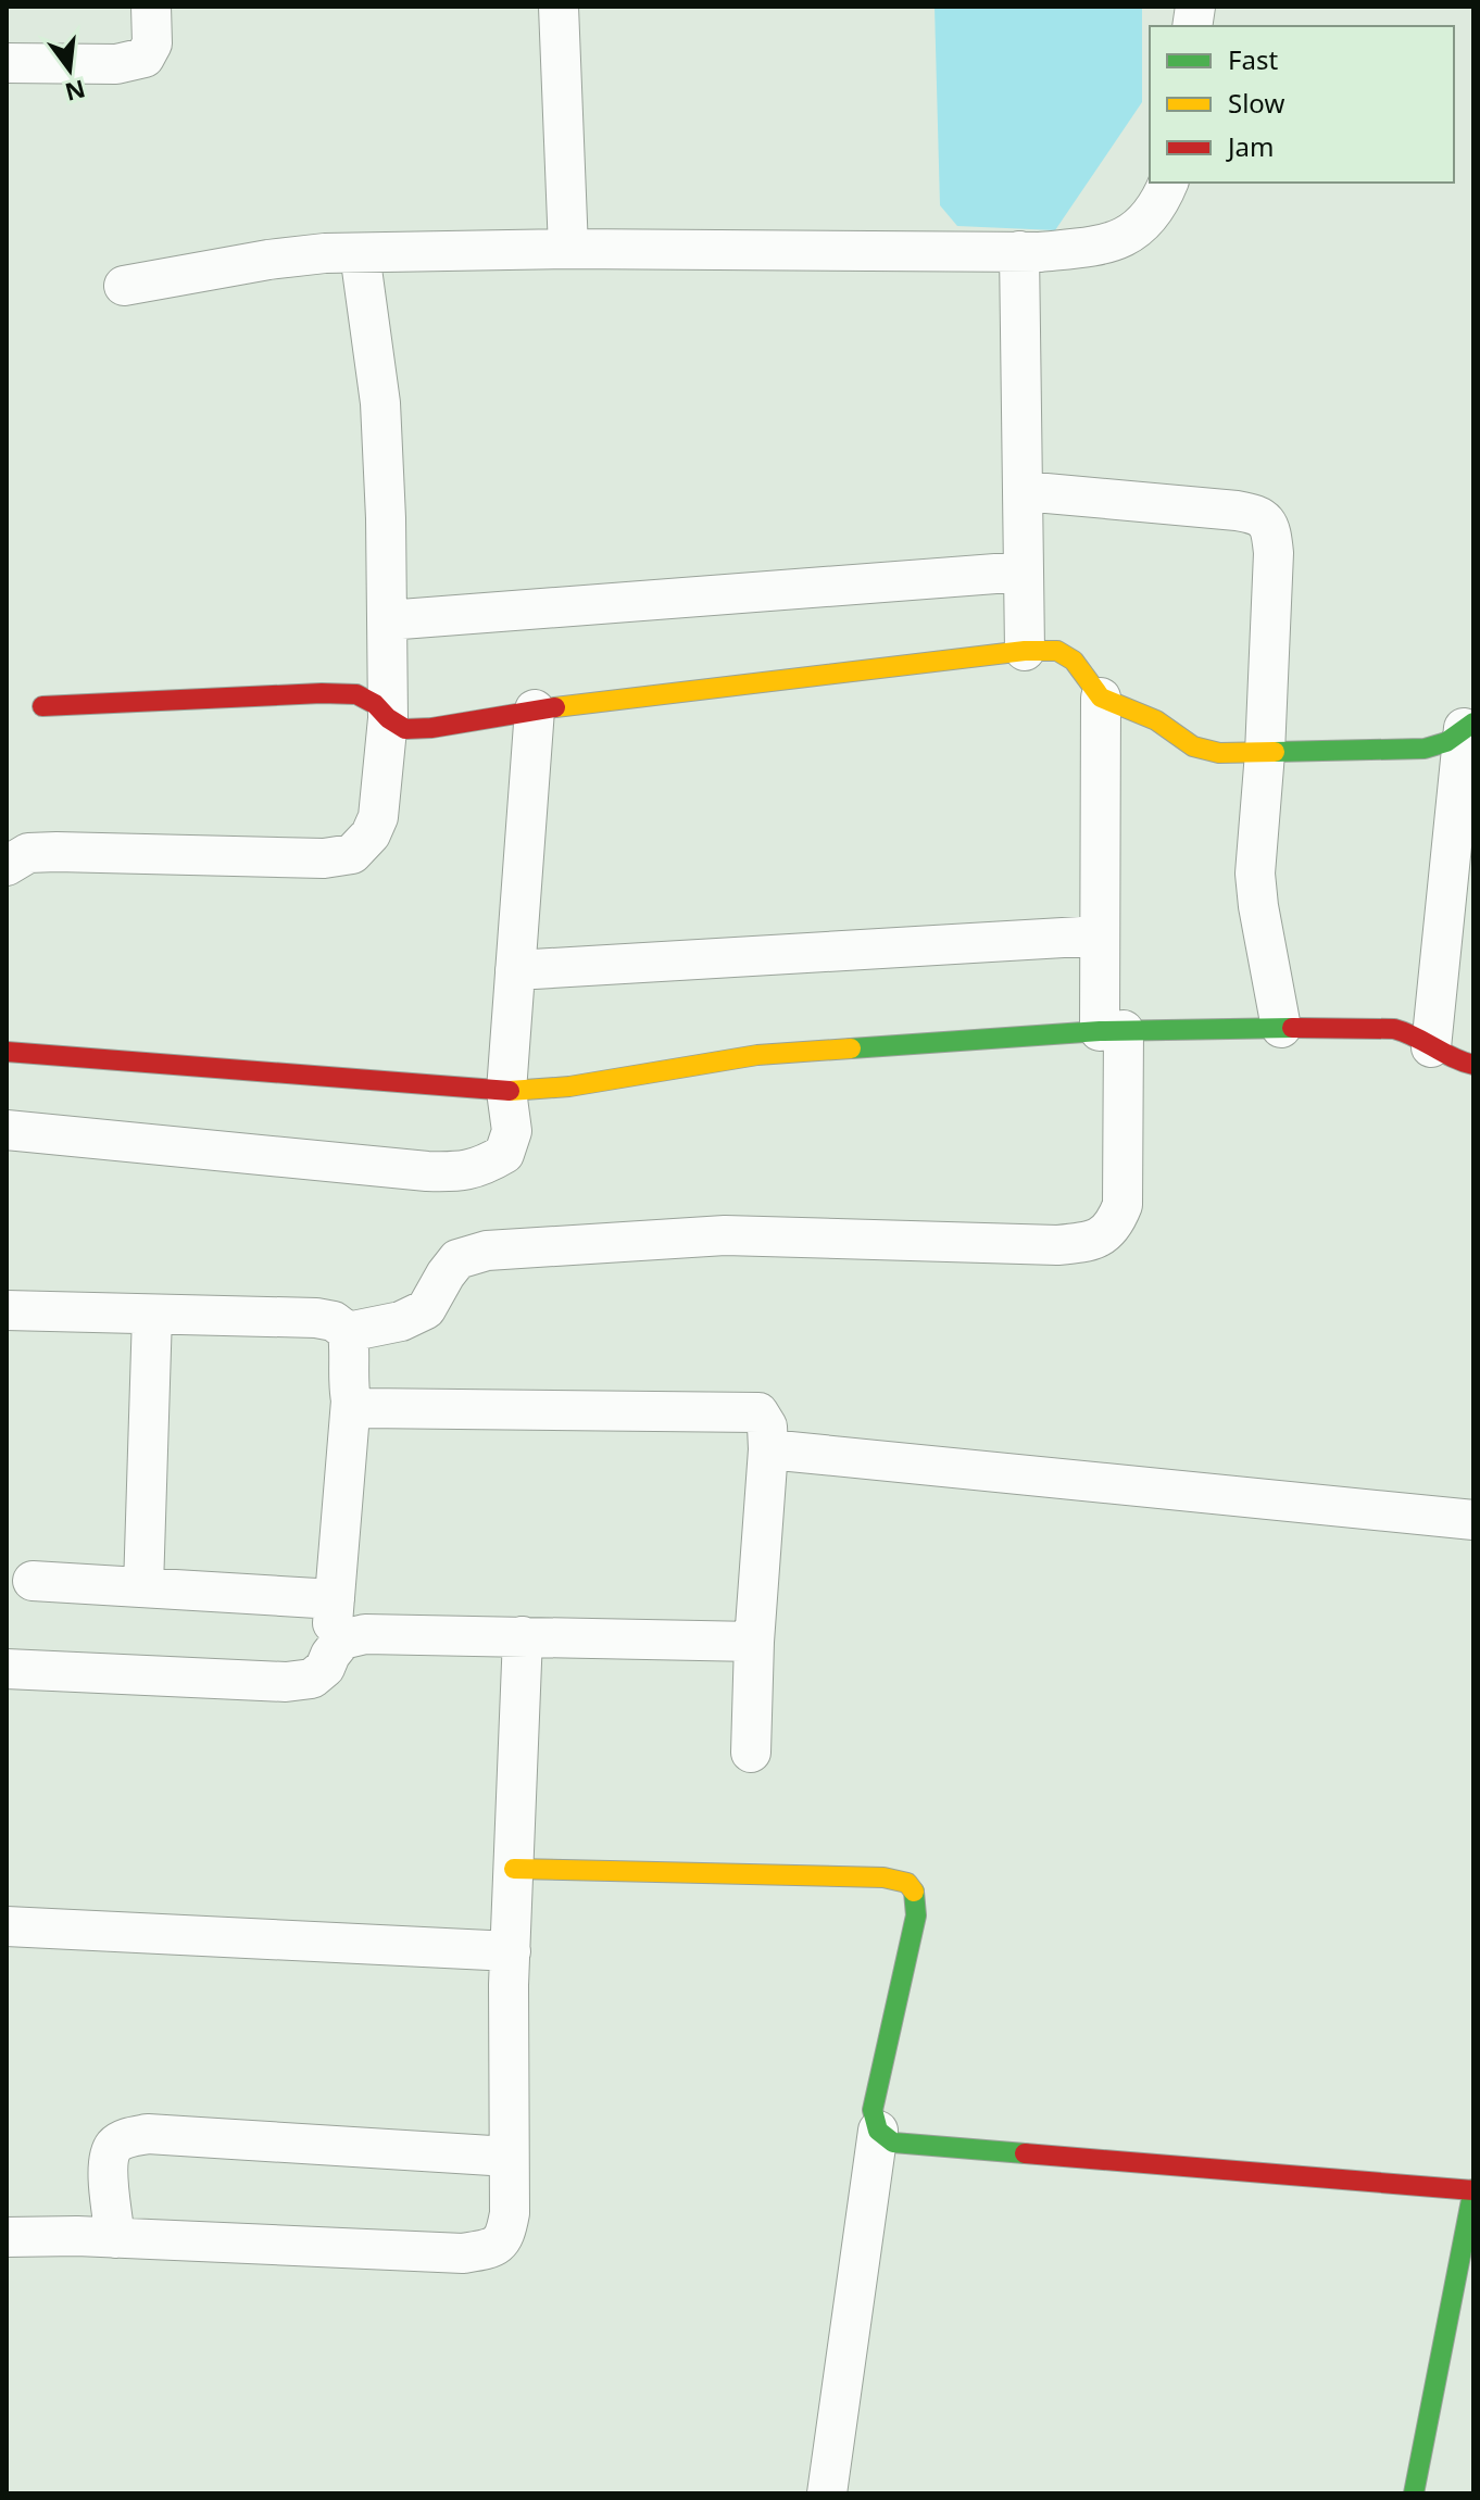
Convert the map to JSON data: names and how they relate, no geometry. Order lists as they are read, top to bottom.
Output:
{
  "legend": ["Fast", "Slow", "Jam"],
  "north": "bottom"
}
